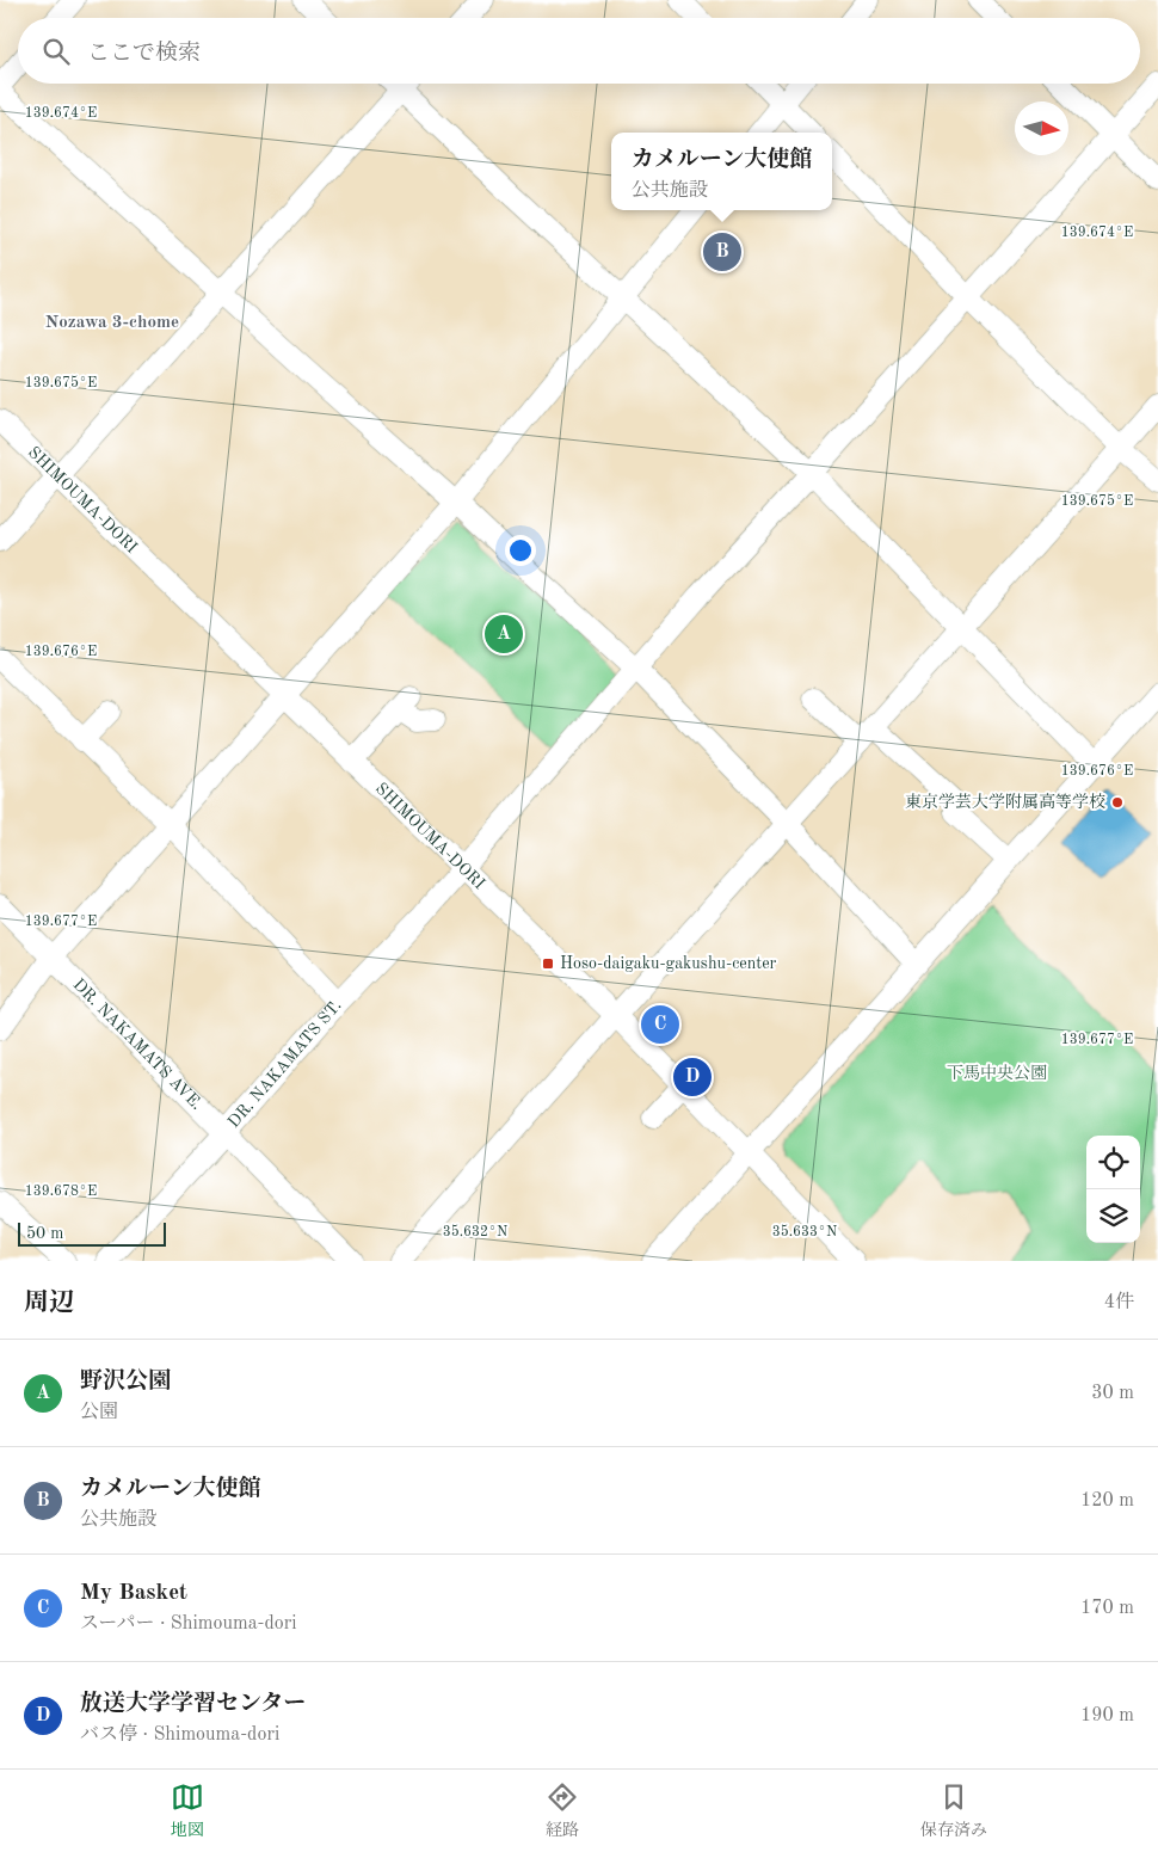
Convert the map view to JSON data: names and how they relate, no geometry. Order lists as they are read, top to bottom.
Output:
{
  "streets": {
    "street": ["SHIMOUMA-DORI", "DR. NAKAMATS AVE.", "DR. NAKAMATS ST."]
  },
  "crossings": [
    ["SHIMOUMA-DORI", "DR. NAKAMATS ST."],
    ["DR. NAKAMATS AVE.", "DR. NAKAMATS ST."]
  ],
  "districts": ["Nozawa 3-chome"],
  "parks": ["下馬中央公園"],
  "places": {
    "other": ["東京学芸大学附属高等学校"],
    "transit": ["Hoso-daigaku-gakushu-center"]
  },
  "scale_bar": "50 m",
  "north": "right",
  "page": {
    "search": "ここで検索",
    "popup": ["カメルーン大使館", "公共施設"],
    "pins": [
      "B",
      "A",
      "C",
      "D"
    ],
    "scale": "50 m",
    "heading": ["周辺", "4件"],
    "list": [
      {
        "mark": "A",
        "name": "野沢公園",
        "note": "公園",
        "value": "30 m"
      },
      {
        "mark": "B",
        "name": "カメルーン大使館",
        "note": "公共施設",
        "value": "120 m"
      },
      {
        "mark": "C",
        "name": "My Basket",
        "note": "スーパー · Shimouma-dori",
        "value": "170 m"
      },
      {
        "mark": "D",
        "name": "放送大学学習センター",
        "note": "バス停 · Shimouma-dori",
        "value": "190 m"
      }
    ],
    "nav": ["地図", "経路", "保存済み"]
  },
  "coordinates": [
    "139.674°E",
    "139.675°E",
    "139.676°E",
    "139.677°E",
    "139.678°E",
    "35.632°N",
    "35.633°N"
  ]
}
